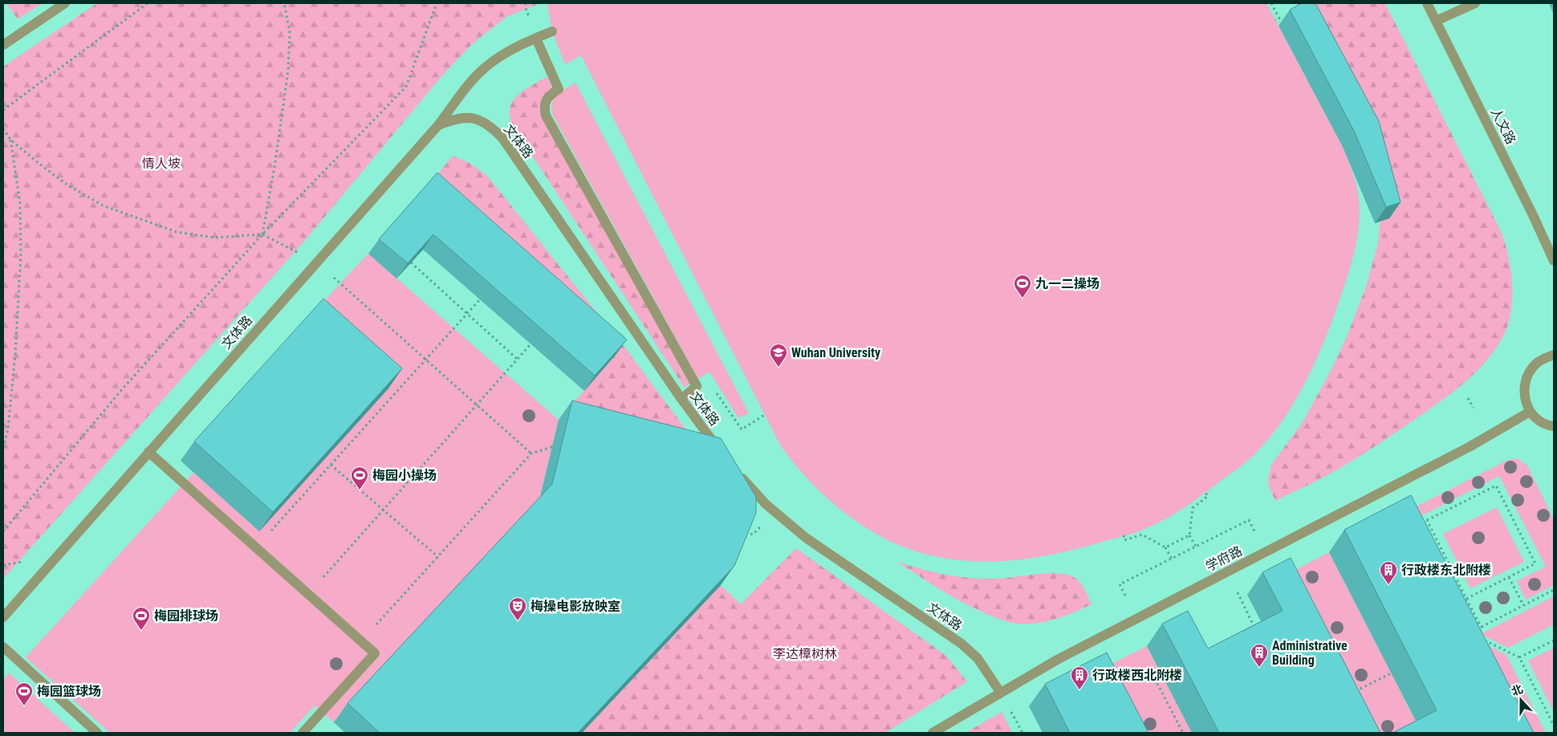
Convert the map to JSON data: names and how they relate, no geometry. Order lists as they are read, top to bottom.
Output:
{
  "streets": {
    "street": ["人文路", "文体路", "学府路"]
  },
  "crossings": [
    ["文体路", "学府路"]
  ],
  "parks": ["情人坡", "李达樟树林"],
  "places": {
    "sports": [
      "九一二操场",
      "梅园小操场",
      "梅园排球场",
      "梅园篮球场"
    ],
    "school or university": ["Wuhan University"],
    "building": ["行政楼东北附楼", "Administrative Building", "行政楼西北附楼"],
    "theatre": ["梅操电影放映室"]
  },
  "north": "top"
}
